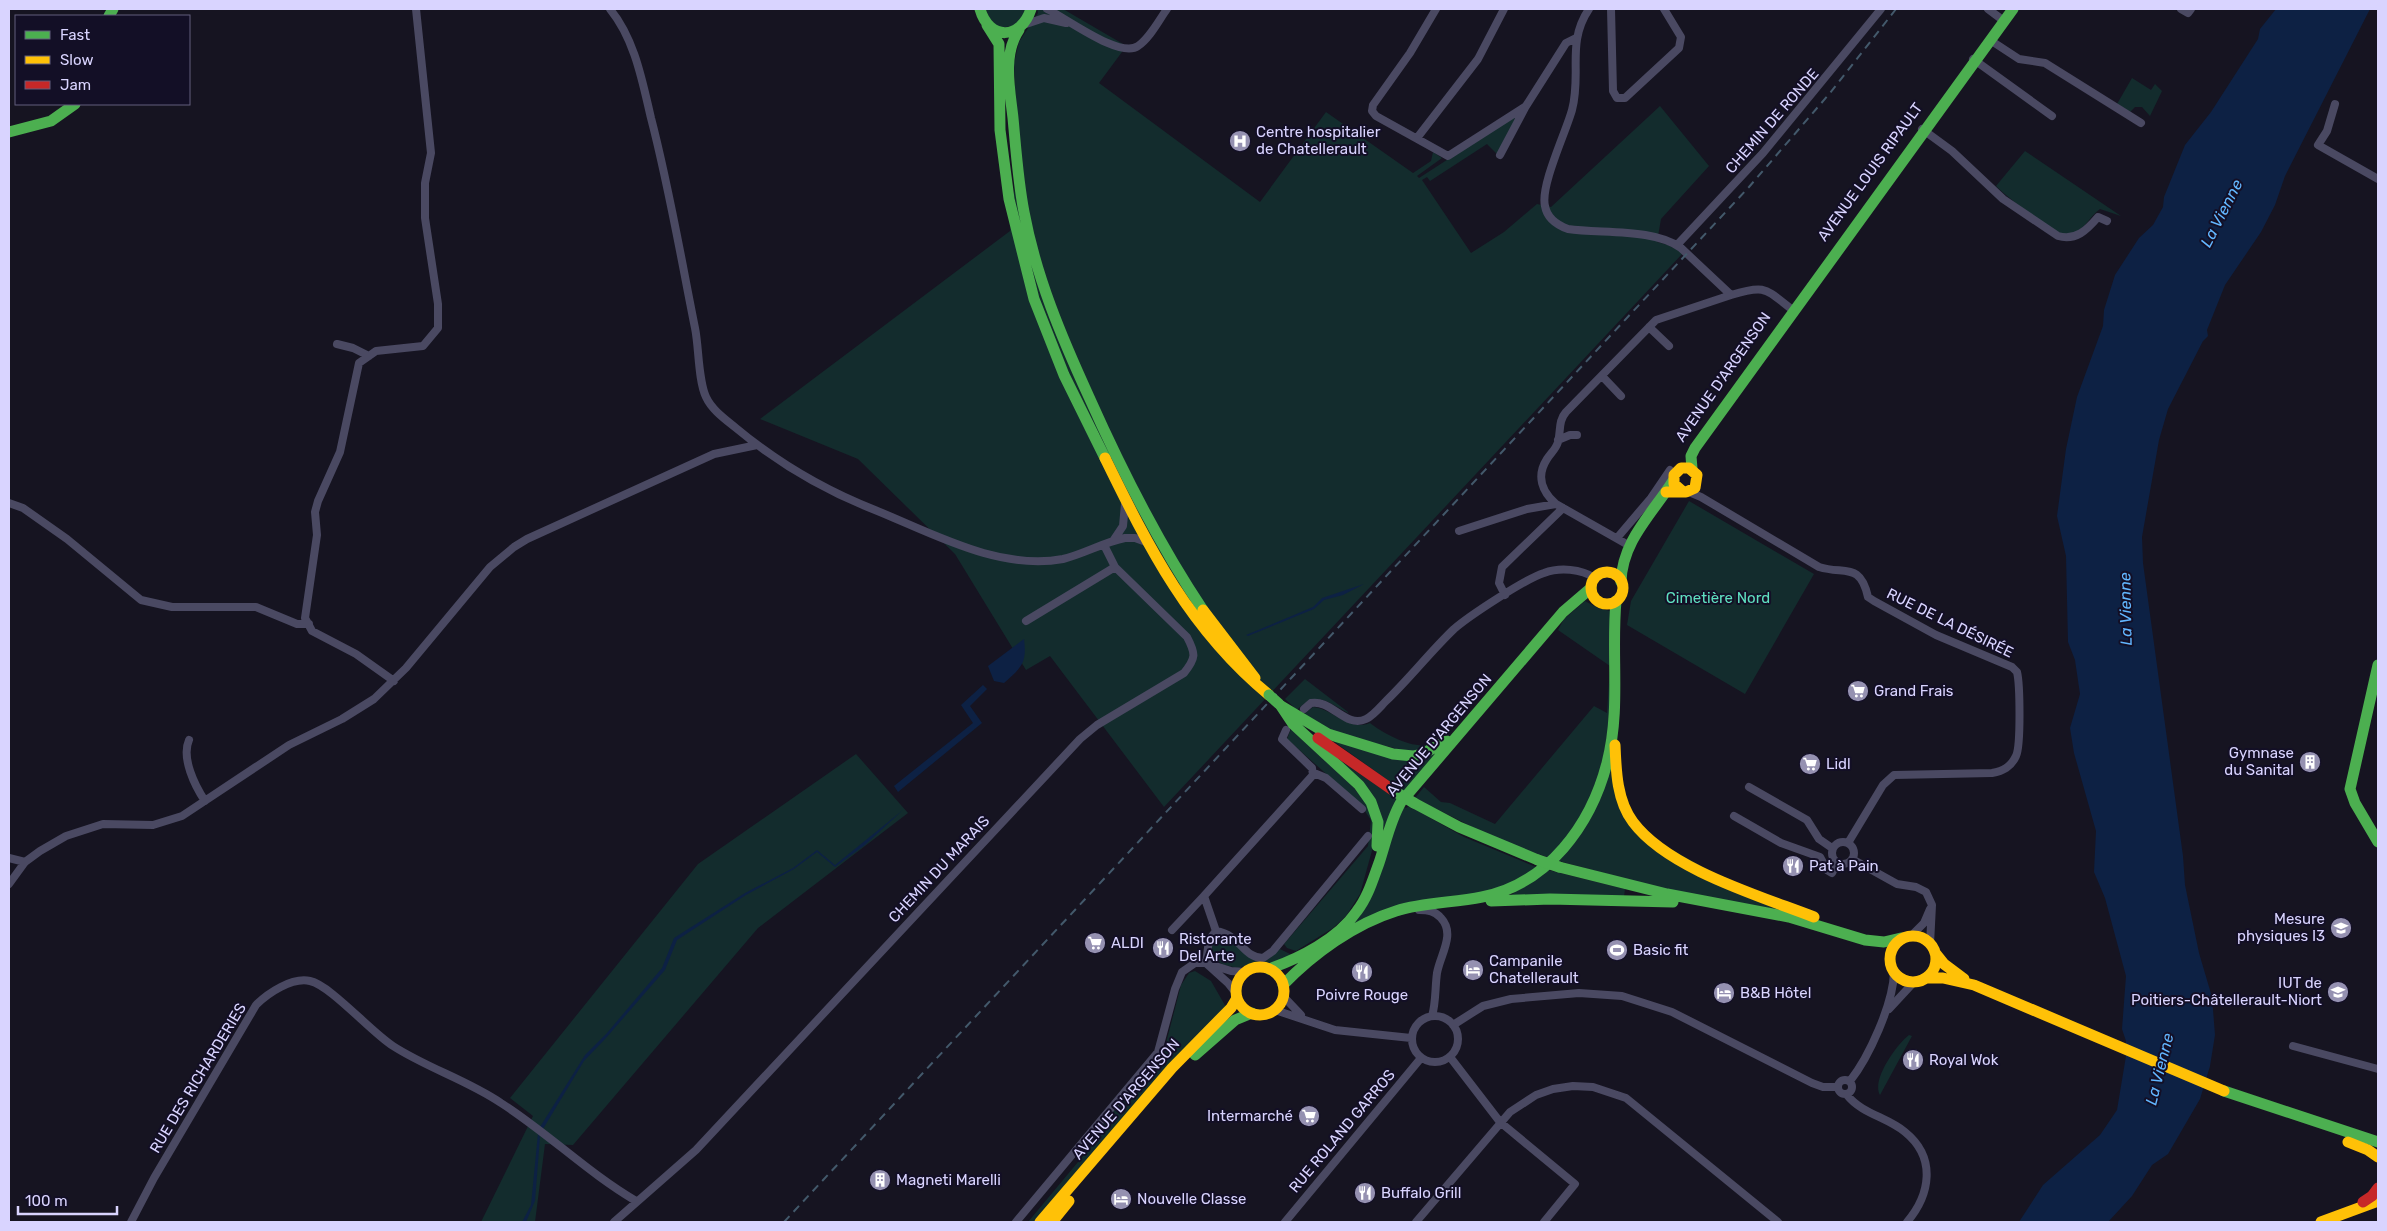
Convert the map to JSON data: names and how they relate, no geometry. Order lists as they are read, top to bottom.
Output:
{
  "streets": {
    "main road": ["AVENUE LOUIS RIPAULT", "AVENUE D'ARGENSON"],
    "street": [
      "CHEMIN DE RONDE",
      "RUE DE LA DÉSIRÉE",
      "CHEMIN DU MARAIS",
      "RUE DES RICHARDERIES",
      "RUE ROLAND GARROS"
    ]
  },
  "crossings": [
    ["AVENUE LOUIS RIPAULT", "AVENUE D'ARGENSON"],
    ["CHEMIN DU MARAIS", "RUE DES RICHARDERIES"]
  ],
  "water": ["La Vienne"],
  "parks": ["Cimetière Nord"],
  "places": {
    "hospital": ["Centre hospitalier de Chatellerault"],
    "supermarket": [
      "Grand Frais",
      "Lidl",
      "ALDI",
      "Intermarché"
    ],
    "building": ["Gymnase du Sanital", "Magneti Marelli"],
    "restaurant": [
      "Pat à Pain",
      "Ristorante Del Arte",
      "Poivre Rouge",
      "Royal Wok",
      "Buffalo Grill"
    ],
    "school or university": ["Mesure physiques I3", "IUT de Poitiers-Châtellerault-Niort"],
    "sports": ["Basic fit"],
    "hotel": ["Campanile Chatellerault", "B&B Hôtel", "Nouvelle Classe"]
  },
  "legend": ["Fast", "Slow", "Jam"],
  "scale_bar": "100 m"
}
